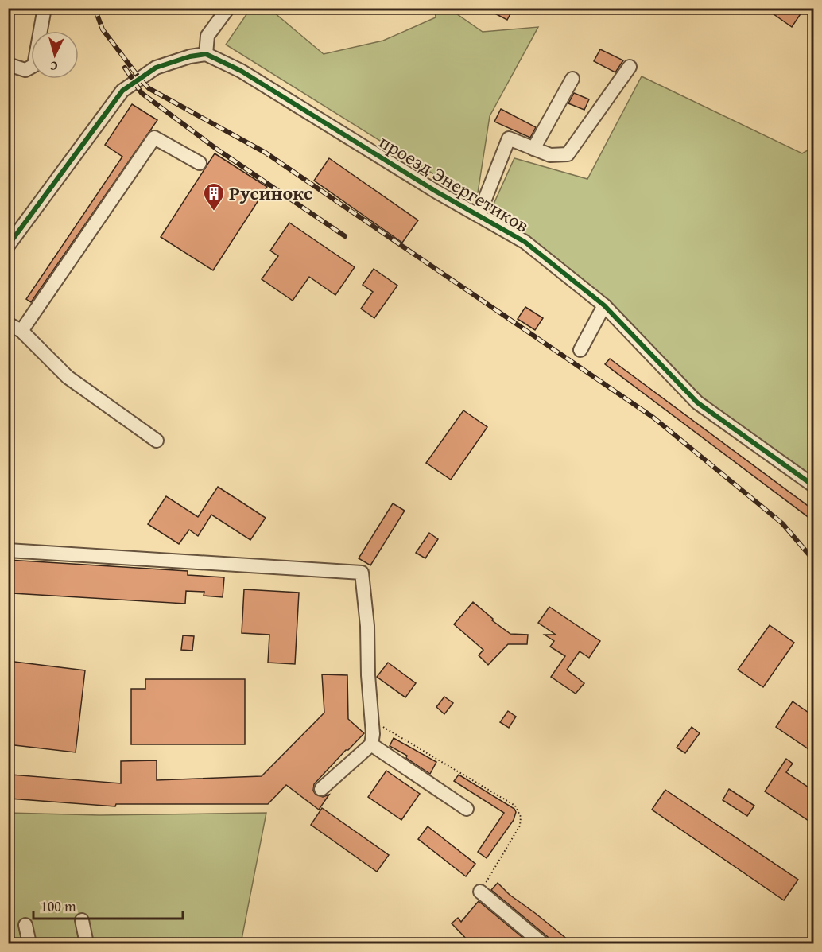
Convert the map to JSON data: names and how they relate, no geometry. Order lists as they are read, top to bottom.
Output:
{
  "streets": {
    "street": ["проезд Энергетиков"]
  },
  "places": {
    "building": ["Русинокс"]
  },
  "scale_bar": "100 m",
  "north": "bottom"
}
